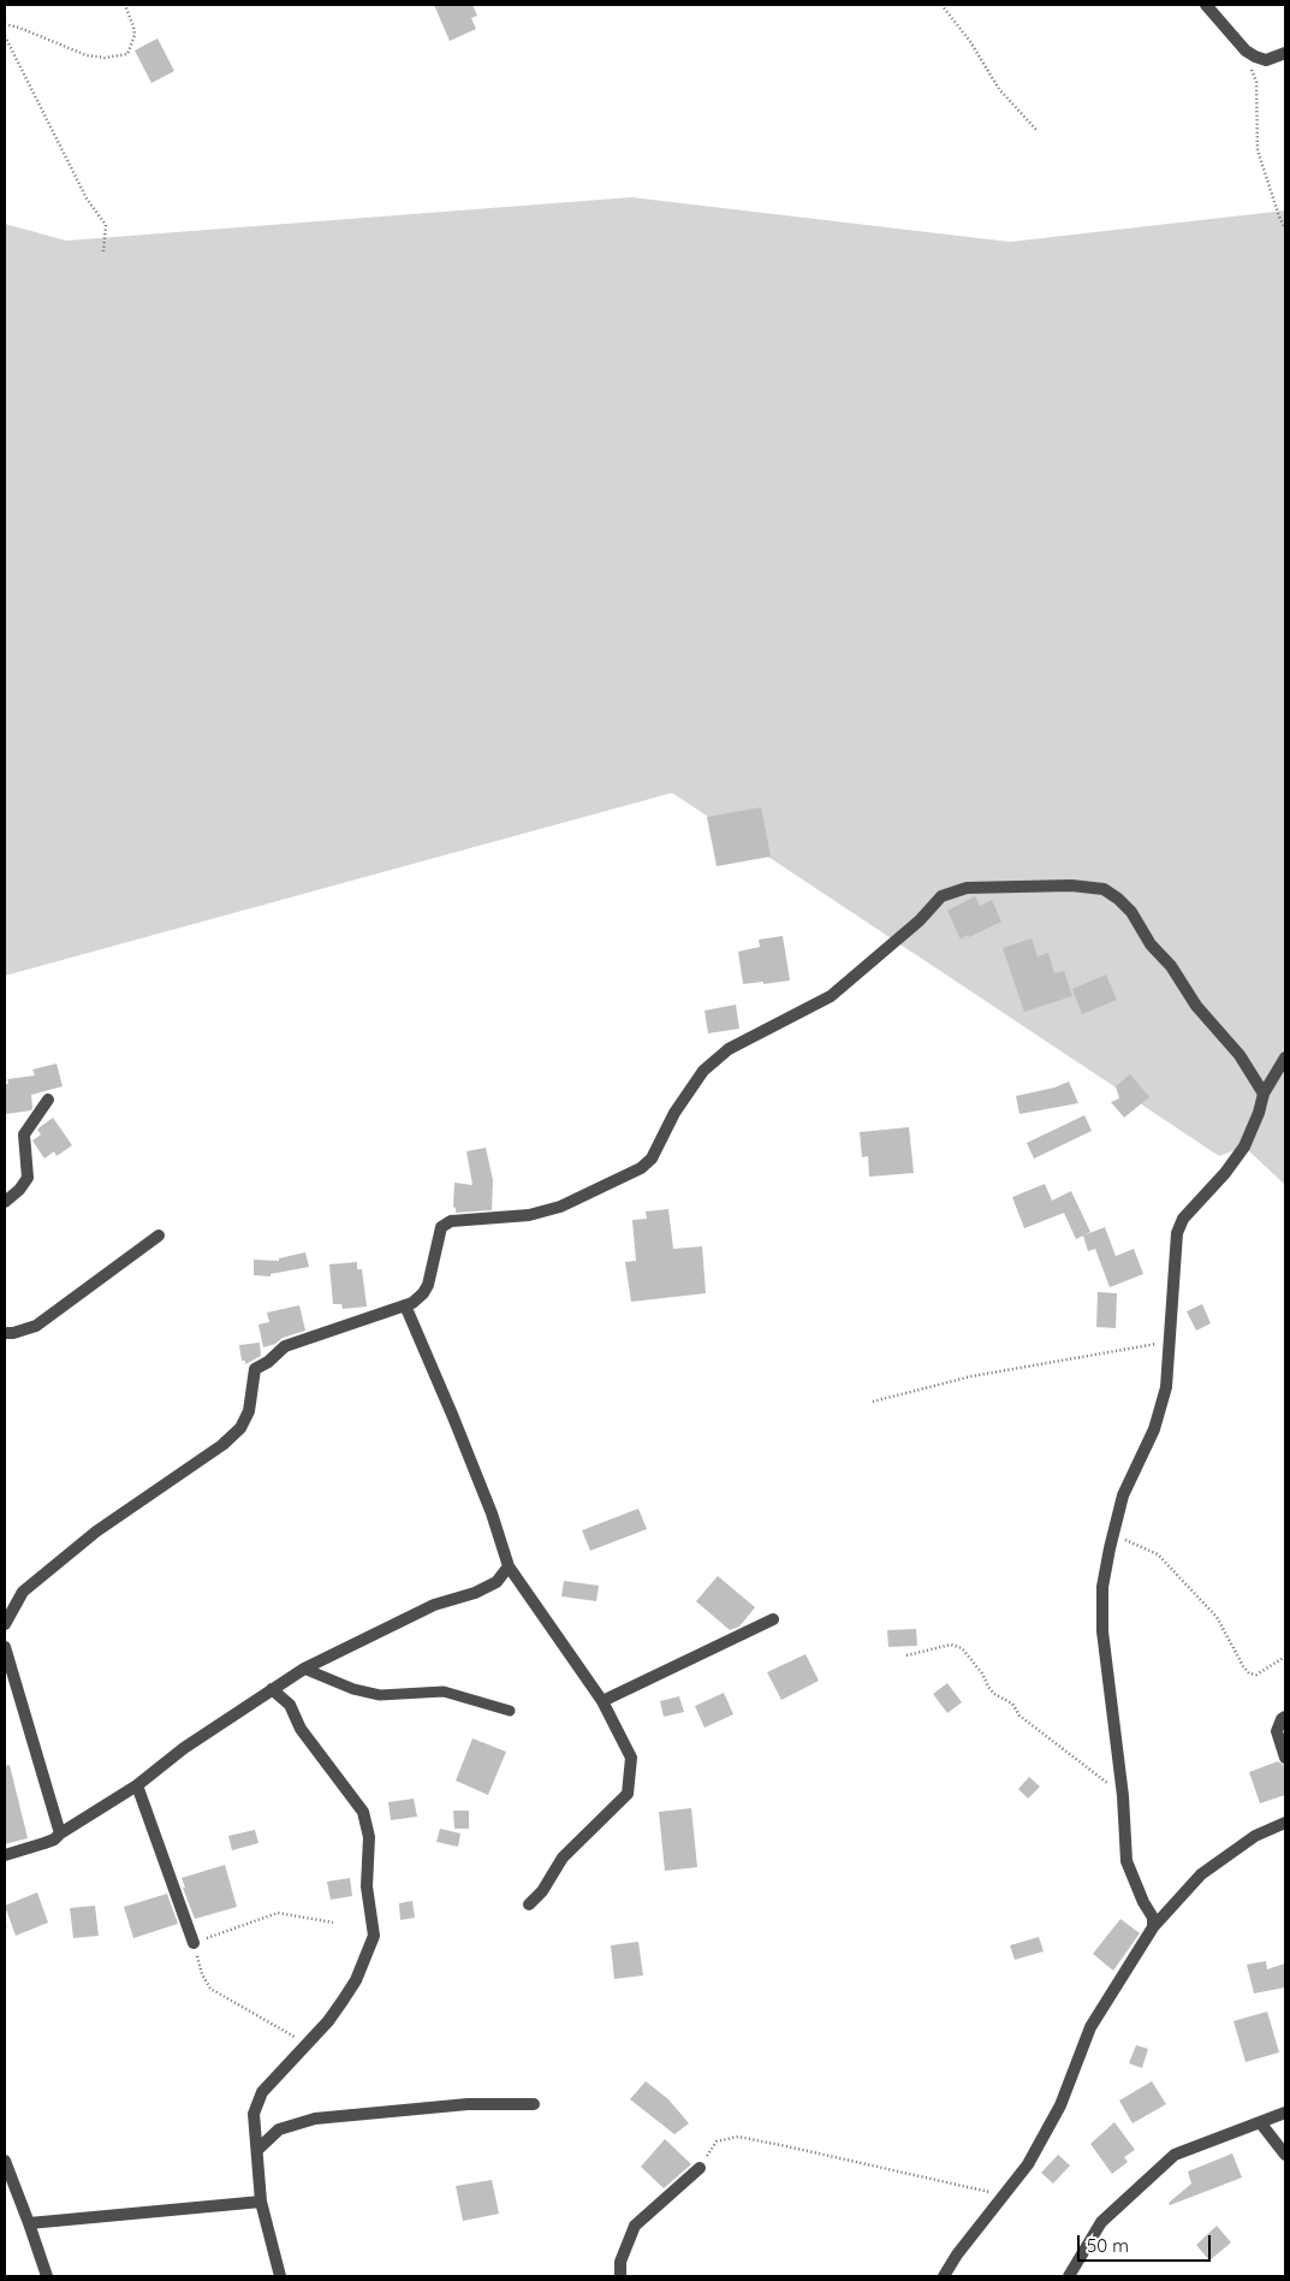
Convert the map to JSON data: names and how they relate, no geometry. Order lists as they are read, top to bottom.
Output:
{
  "scale_bar": "50 m"
}
